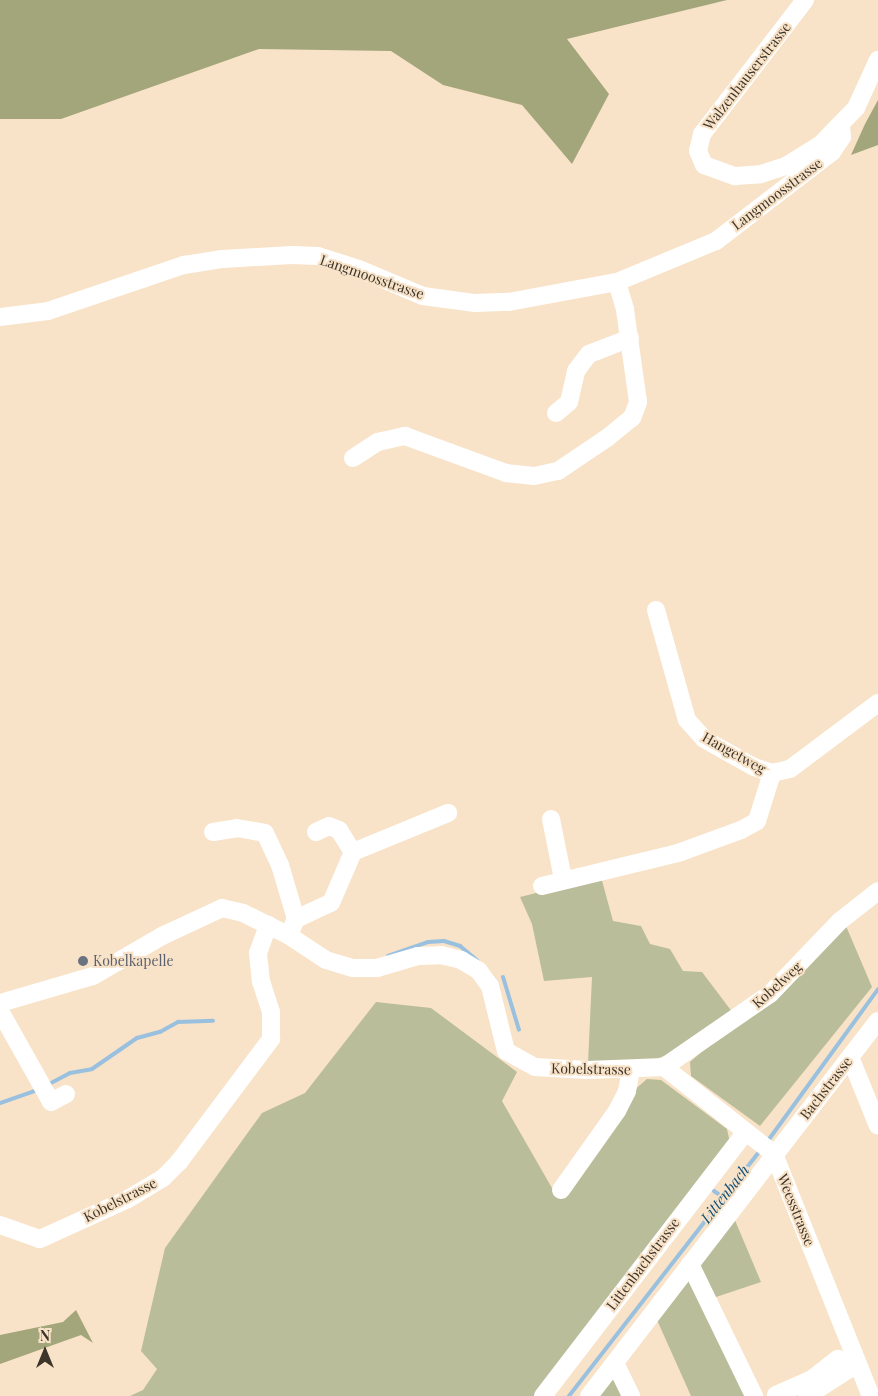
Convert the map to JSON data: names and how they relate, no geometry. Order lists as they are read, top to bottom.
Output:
{
  "streets": {
    "street": [
      "Walzenhauserstrasse",
      "Langmoosstrasse",
      "Hangetweg",
      "Kobelweg",
      "Kobelstrasse",
      "Bachstrasse",
      "Weesstrasse",
      "Littenbachstrasse"
    ]
  },
  "crossings": [
    ["Walzenhauserstrasse", "Langmoosstrasse"],
    ["Kobelweg", "Kobelstrasse"],
    ["Bachstrasse", "Weesstrasse"]
  ],
  "water": ["Littenbach"],
  "places": ["Kobelkapelle"],
  "north": "top"
}
